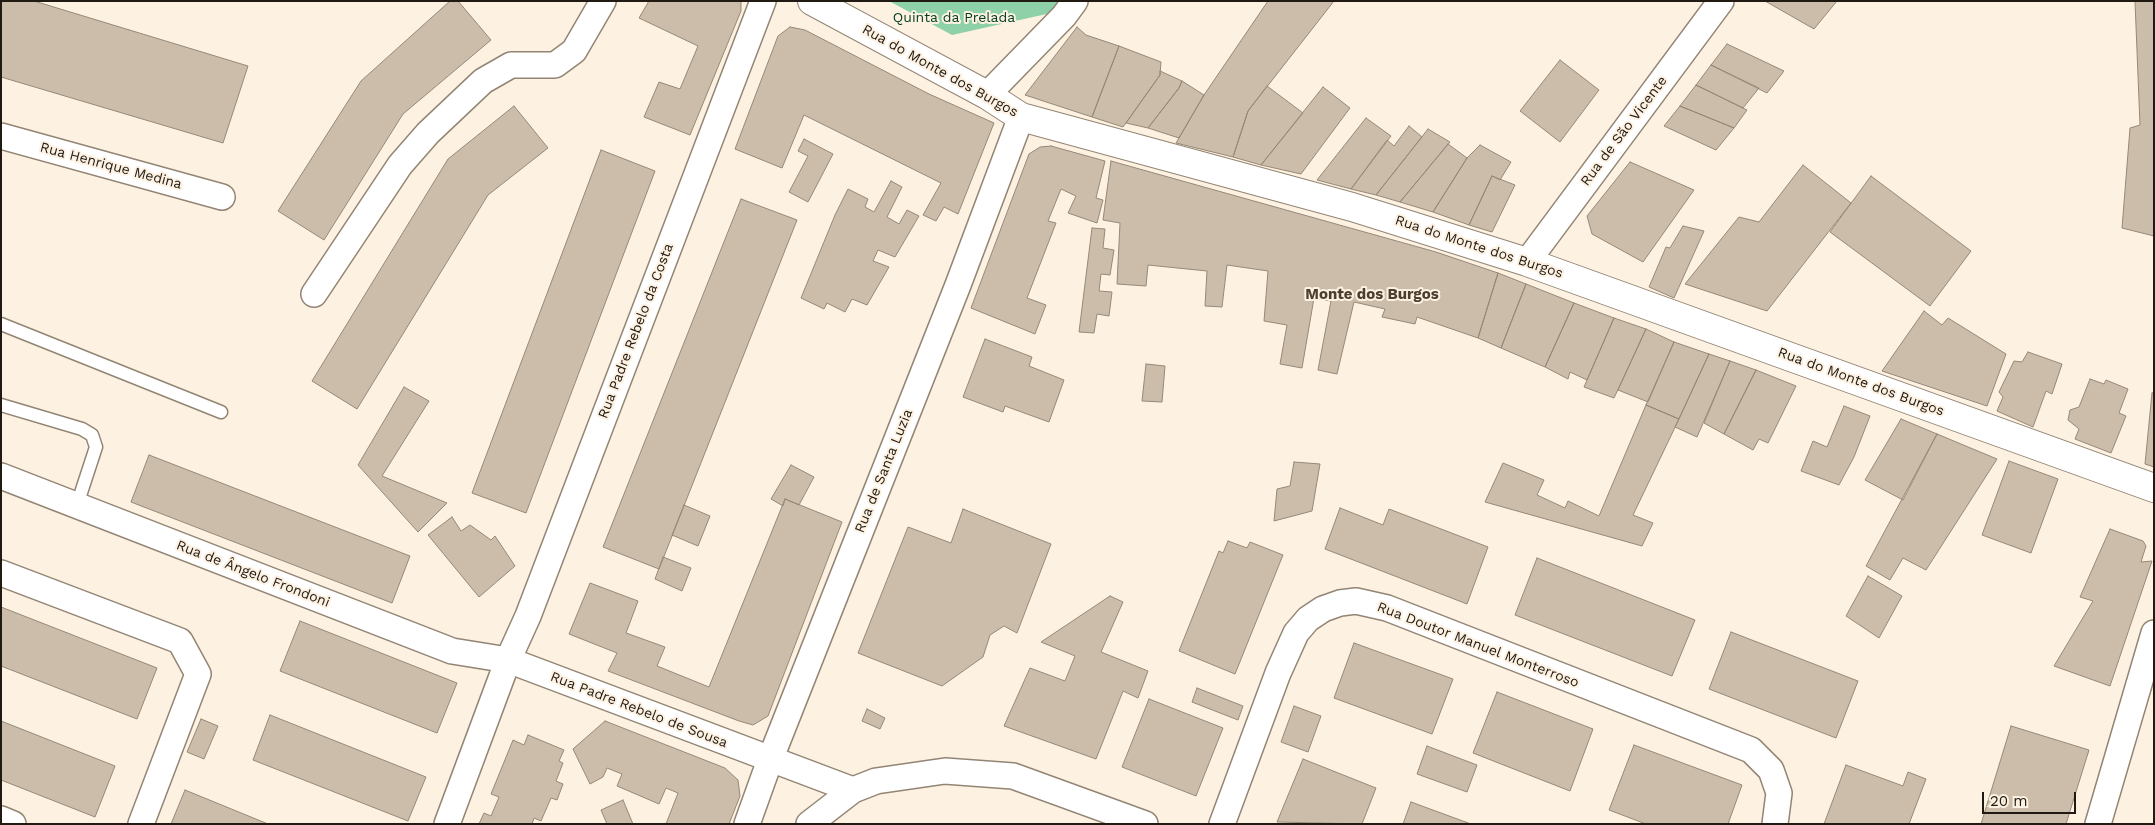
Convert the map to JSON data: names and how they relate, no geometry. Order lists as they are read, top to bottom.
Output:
{
  "streets": {
    "main road": ["Rua do Monte dos Burgos"],
    "street": [
      "Rua de São Vicente",
      "Rua Henrique Medina",
      "Rua Padre Rebelo da Costa",
      "Rua de Santa Luzia",
      "Rua de Ângelo Frondoni",
      "Rua Doutor Manuel Monterroso",
      "Rua Padre Rebelo de Sousa"
    ]
  },
  "crossings": [
    ["Rua do Monte dos Burgos", "Rua de São Vicente"],
    ["Rua do Monte dos Burgos", "Rua de Santa Luzia"],
    ["Rua Padre Rebelo da Costa", "Rua de Ângelo Frondoni"],
    ["Rua Padre Rebelo da Costa", "Rua Padre Rebelo de Sousa"],
    ["Rua de Santa Luzia", "Rua Padre Rebelo de Sousa"],
    ["Rua de Ângelo Frondoni", "Rua Padre Rebelo de Sousa"]
  ],
  "districts": ["Monte dos Burgos"],
  "parks": ["Quinta da Prelada"],
  "scale_bar": "20 m"
}
